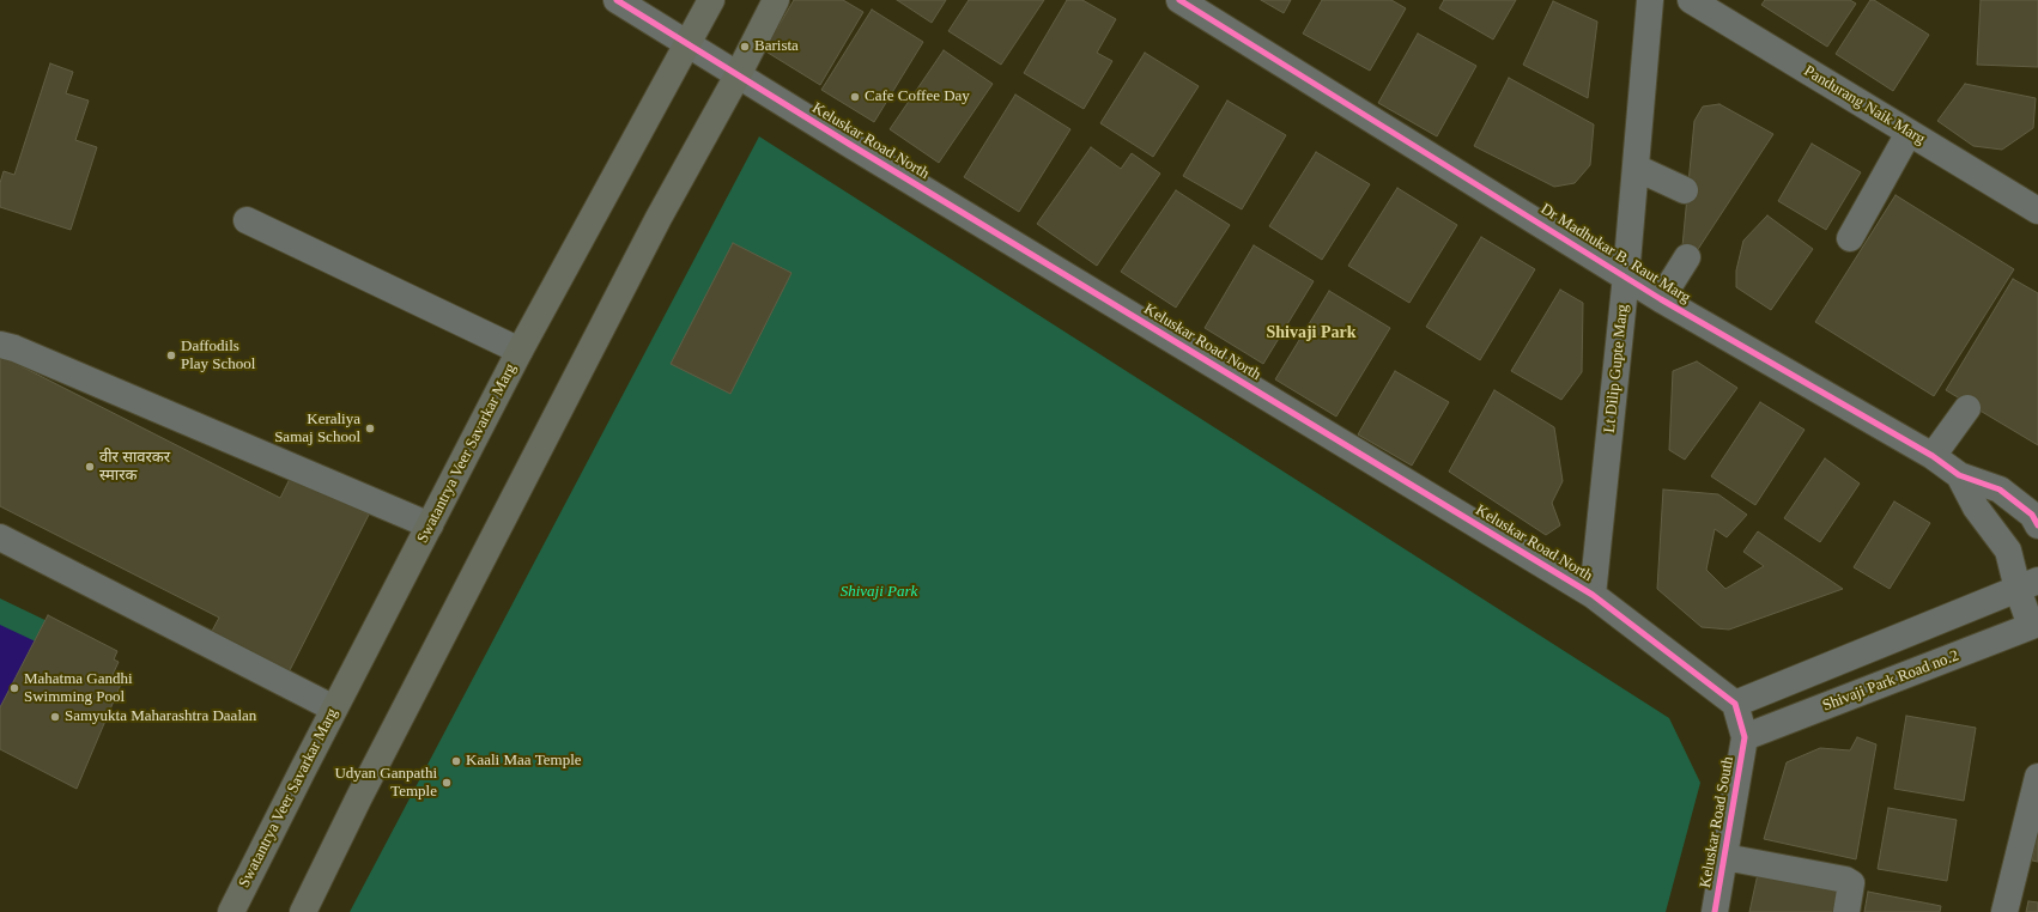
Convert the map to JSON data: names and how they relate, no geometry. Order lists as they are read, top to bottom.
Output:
{
  "streets": {
    "main road": ["Swatantrya Veer Savarkar Marg"],
    "street": [
      "Pandurang Naik Marg",
      "Keluskar Road North",
      "Dr Madhukar B. Raut Marg",
      "Lt Dilip Gupte Marg",
      "Shivaji Park Road no.2",
      "Keluskar Road South"
    ]
  },
  "crossings": [
    ["Keluskar Road North", "Lt Dilip Gupte Marg"],
    ["Keluskar Road North", "Swatantrya Veer Savarkar Marg"],
    ["Dr Madhukar B. Raut Marg", "Lt Dilip Gupte Marg"],
    ["Shivaji Park Road no.2", "Keluskar Road South"]
  ],
  "districts": ["Shivaji Park"],
  "parks": ["Shivaji Park"],
  "places": [
    "Barista",
    "Cafe Coffee Day",
    "Daffodils Play School",
    "Keraliya Samaj School",
    "वीर सावरकर स्मारक",
    "Mahatma Gandhi Swimming Pool",
    "Samyukta Maharashtra Daalan",
    "Kaali Maa Temple",
    "Udyan Ganpathi Temple"
  ]
}
